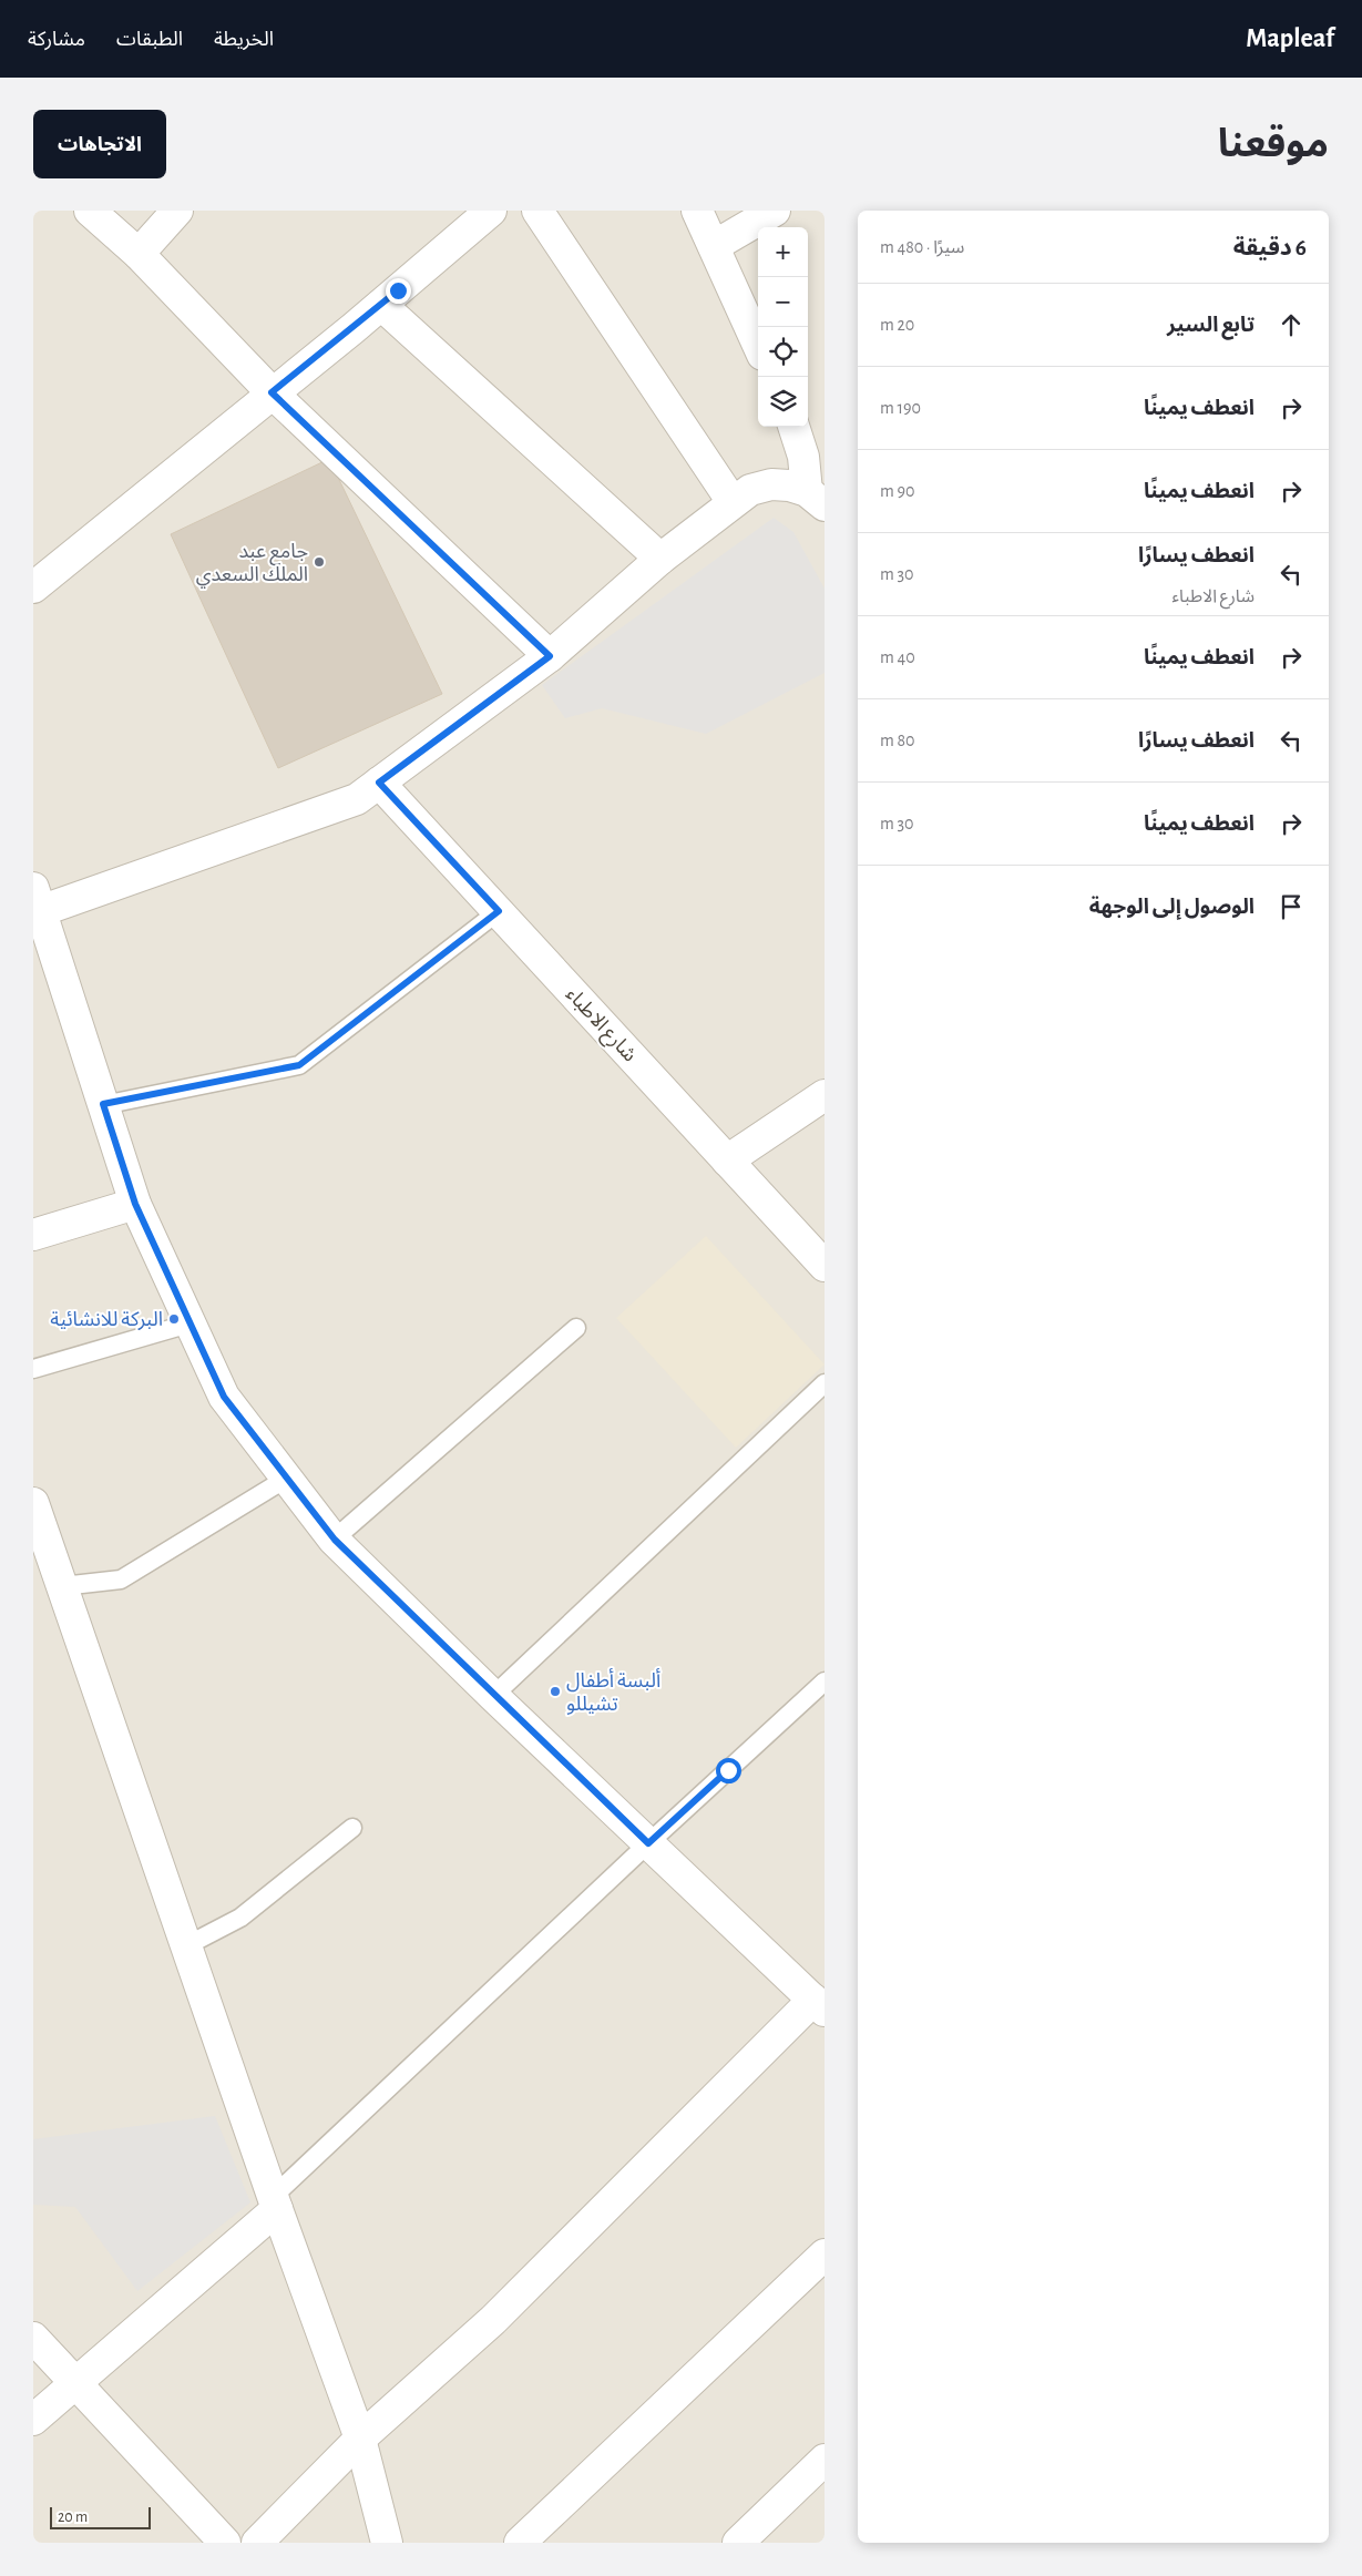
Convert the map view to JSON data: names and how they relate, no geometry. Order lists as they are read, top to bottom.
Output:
{
  "streets": {
    "street": ["شارع الاطباء"]
  },
  "places": ["جامع عبد الملك السعدي", "البركة للانشائية", "ألبسة أطفال تشيللو"],
  "scale_bar": "20 m",
  "page": {
    "header": "Mapleaf",
    "nav": ["الخريطة", "الطبقات", "مشاركة"],
    "title": "موقعنا",
    "buttons": "الاتجاهات",
    "heading": ["6 دقيقة", "سيرًا · 480 m"],
    "map_buttons": ["+", "−"],
    "list": [
      ["تابع السير", "20 m"],
      ["انعطف يمينًا", "190 m"],
      ["انعطف يمينًا", "90 m"],
      ["انعطف يسارًا", "شارع الاطباء", "30 m"],
      ["انعطف يمينًا", "40 m"],
      ["انعطف يسارًا", "80 m"],
      ["انعطف يمينًا", "30 m"],
      "الوصول إلى الوجهة"
    ],
    "scale": "20 m"
  }
}
